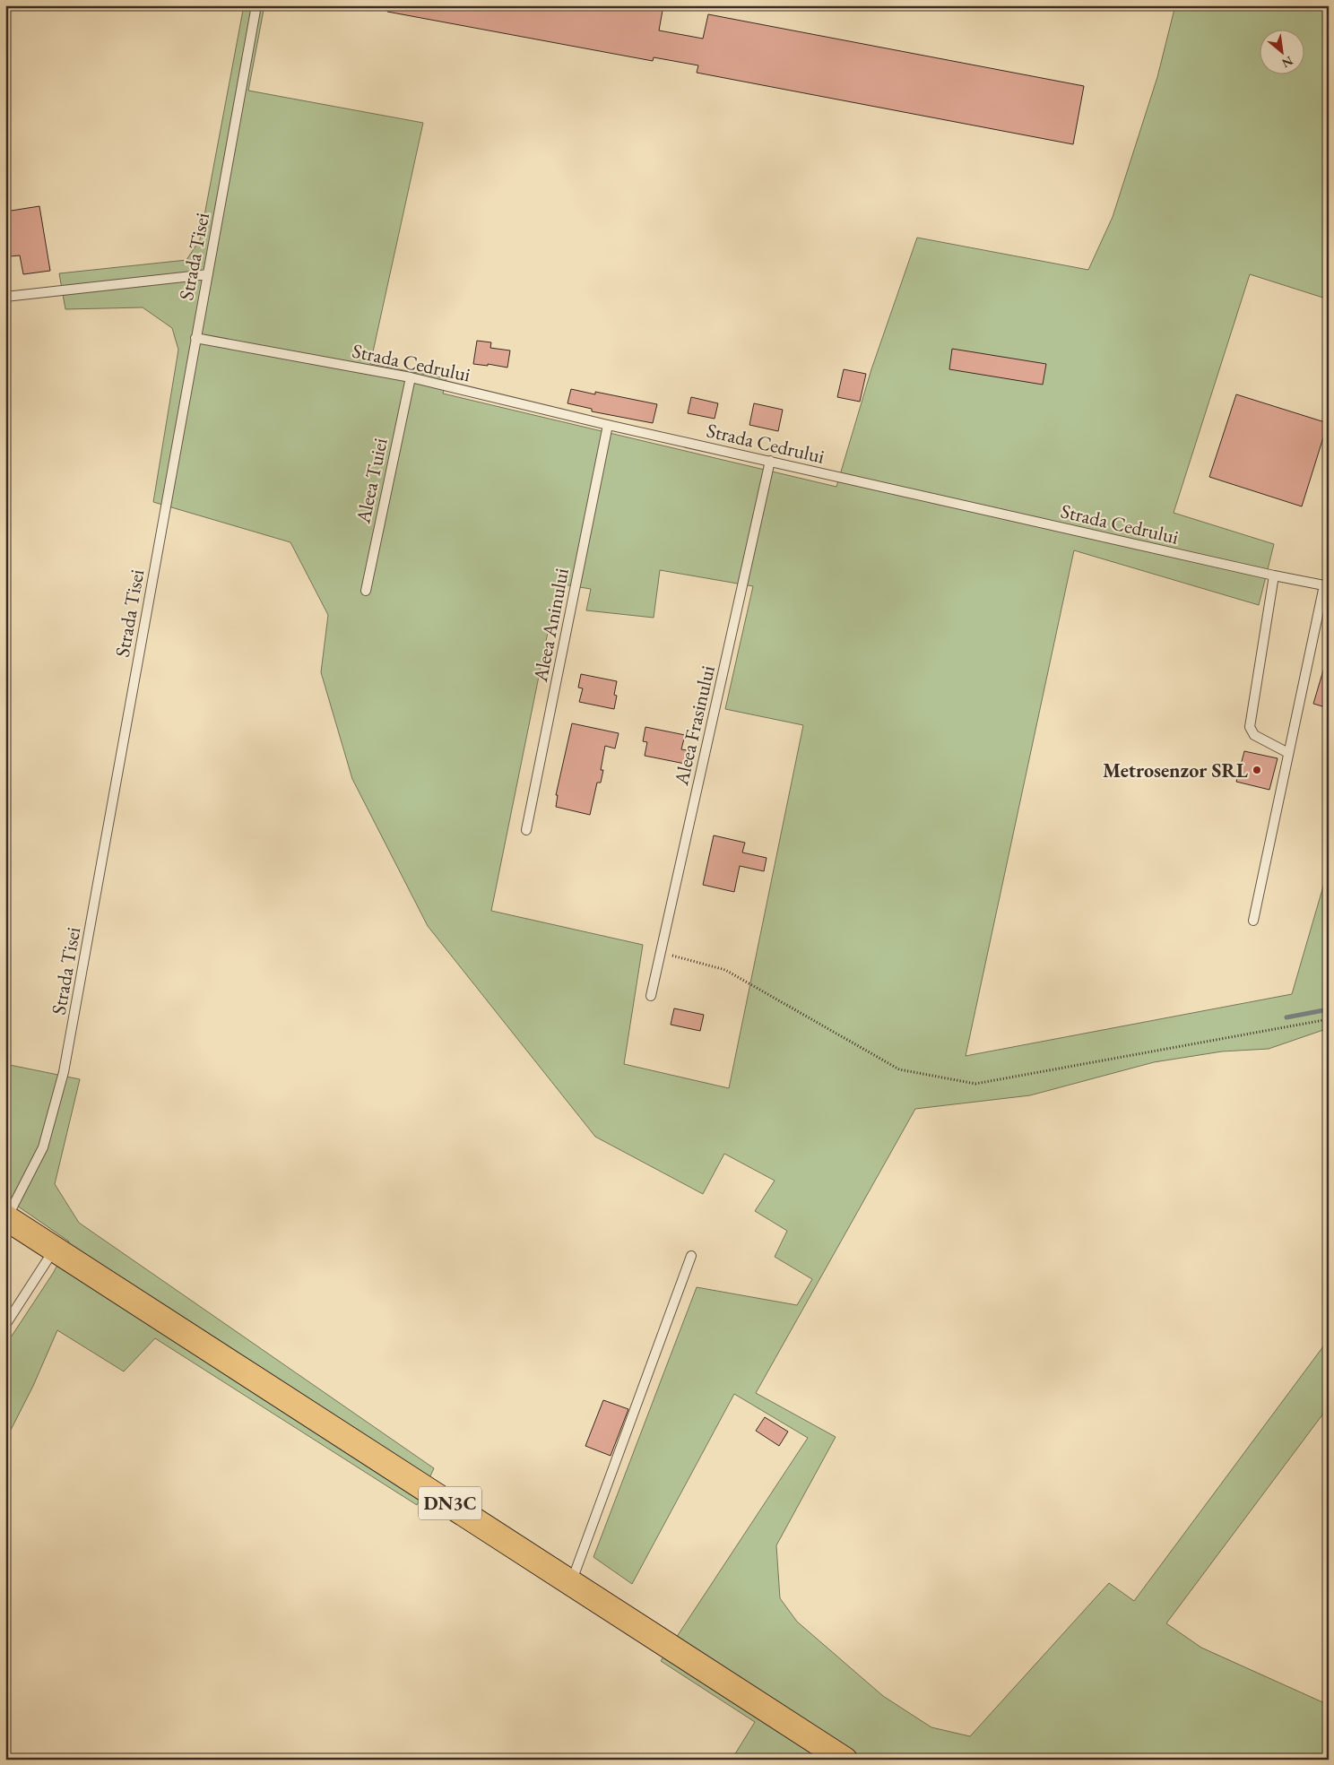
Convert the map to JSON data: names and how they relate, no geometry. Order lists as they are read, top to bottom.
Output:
{
  "streets": {
    "main road": ["DN3C"],
    "lane": [
      "Strada Tisei",
      "Strada Cedrului",
      "Aleea Tuiei",
      "Aleea Aninului",
      "Aleea Frasinului"
    ]
  },
  "crossings": [
    ["Strada Tisei", "Strada Cedrului"],
    ["Strada Tisei", "DN3C"],
    ["Strada Cedrului", "Aleea Tuiei"],
    ["Strada Cedrului", "Aleea Aninului"],
    ["Strada Cedrului", "Aleea Frasinului"]
  ],
  "places": ["Metrosenzor SRL"],
  "north": "bottom right"
}
